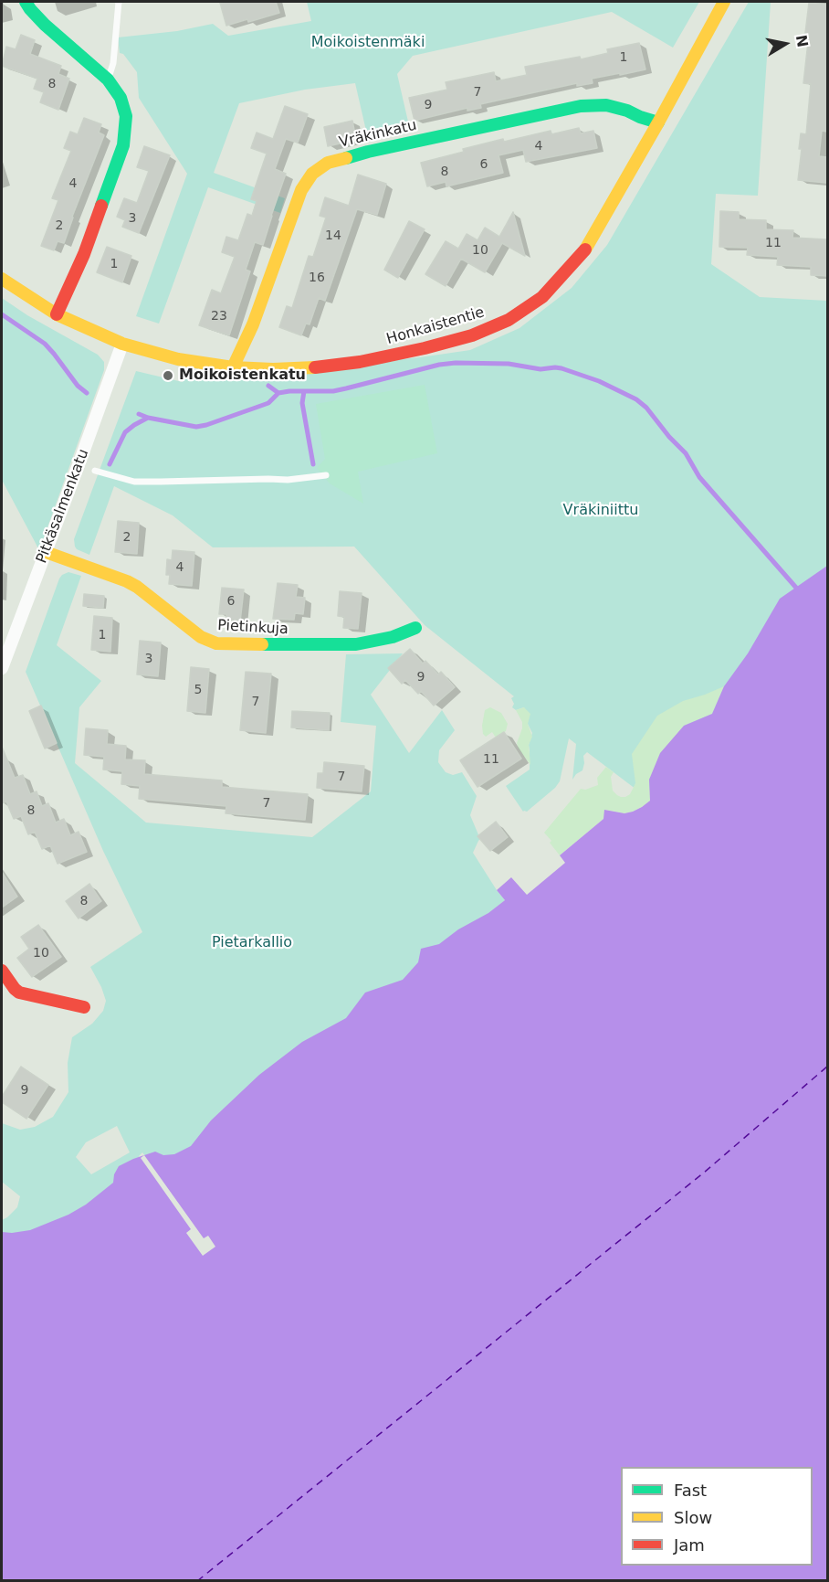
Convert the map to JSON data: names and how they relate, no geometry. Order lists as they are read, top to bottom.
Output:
{
  "streets": {
    "street": [
      "Vräkinkatu",
      "Honkaistentie",
      "Pitkäsalmenkatu",
      "Pietinkuja"
    ]
  },
  "crossings": [
    ["Vräkinkatu", "Honkaistentie"],
    ["Honkaistentie", "Pitkäsalmenkatu"],
    ["Pitkäsalmenkatu", "Pietinkuja"]
  ],
  "parks": ["Moikoistenmäki", "Vräkiniittu", "Pietarkallio"],
  "places": ["Moikoistenkatu"],
  "house_numbers": [
    "1",
    "8",
    "7",
    "9",
    "4",
    "6",
    "8",
    "4",
    "3",
    "2",
    "14",
    "11",
    "10",
    "1",
    "16",
    "23",
    "2",
    "4",
    "6",
    "1",
    "3",
    "9",
    "5",
    "7",
    "11",
    "7",
    "7",
    "8",
    "8",
    "10",
    "9"
  ],
  "legend": ["Fast", "Slow", "Jam"],
  "north": "right"
}
